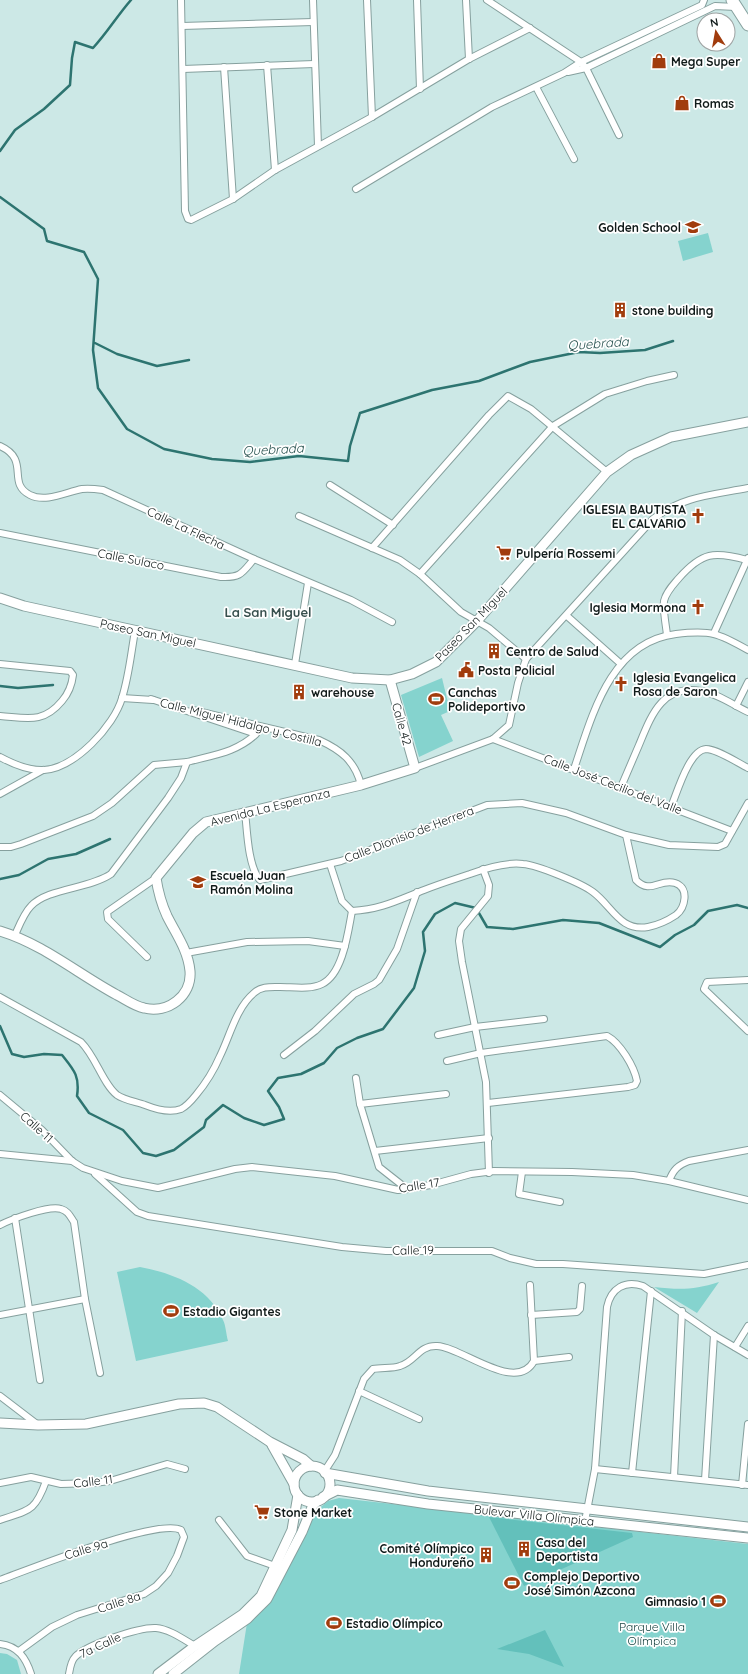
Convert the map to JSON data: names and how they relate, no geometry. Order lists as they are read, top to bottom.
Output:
{
  "streets": {
    "main road": [
      "Paseo San Miguel",
      "Calle 42",
      "Avenida La Esperanza",
      "Bulevar Villa Olímpica"
    ],
    "street": [
      "Calle La Flecha",
      "Calle Sulaco",
      "Calle Miguel Hidalgo y Costilla",
      "Calle José Cecilio del Valle",
      "Calle Dionisio de Herrera",
      "Calle 11",
      "Calle 17",
      "Calle 19",
      "Calle 9a",
      "Calle 8a",
      "7a Calle"
    ]
  },
  "crossings": [
    ["Calle La Flecha", "Calle Sulaco"],
    ["Paseo San Miguel", "Calle 42"],
    ["Calle Miguel Hidalgo y Costilla", "Avenida La Esperanza"],
    ["Calle 42", "Avenida La Esperanza"],
    ["Calle José Cecilio del Valle", "Avenida La Esperanza"],
    ["Calle José Cecilio del Valle", "Calle Dionisio de Herrera"],
    ["Avenida La Esperanza", "Calle Dionisio de Herrera"],
    ["Calle 11", "Calle 17"],
    ["Calle 17", "Calle 19"],
    ["Calle 9a", "Calle 8a"]
  ],
  "districts": ["La San Miguel"],
  "water": ["Quebrada"],
  "parks": ["Parque Villa Olímpica"],
  "places": {
    "shop": ["Mega Super", "Romas"],
    "school or university": ["Golden School", "Escuela Juan Ramón Molina"],
    "building": [
      "stone building",
      "Centro de Salud",
      "warehouse",
      "Casa del Deportista",
      "Comité Olímpico Hondureño"
    ],
    "church": ["IGLESIA BAUTISTA EL CALVARIO", "Iglesia Mormona", "Iglesia Evangelica Rosa de Saron"],
    "supermarket": ["Pulpería Rossemi", "Stone Market"],
    "public building": ["Posta Policial"],
    "sports": [
      "Canchas Polideportivo",
      "Estadio Gigantes",
      "Complejo Deportivo José Simón Azcona",
      "Gimnasio 1",
      "Estadio Olímpico"
    ]
  },
  "north": "top"
}
